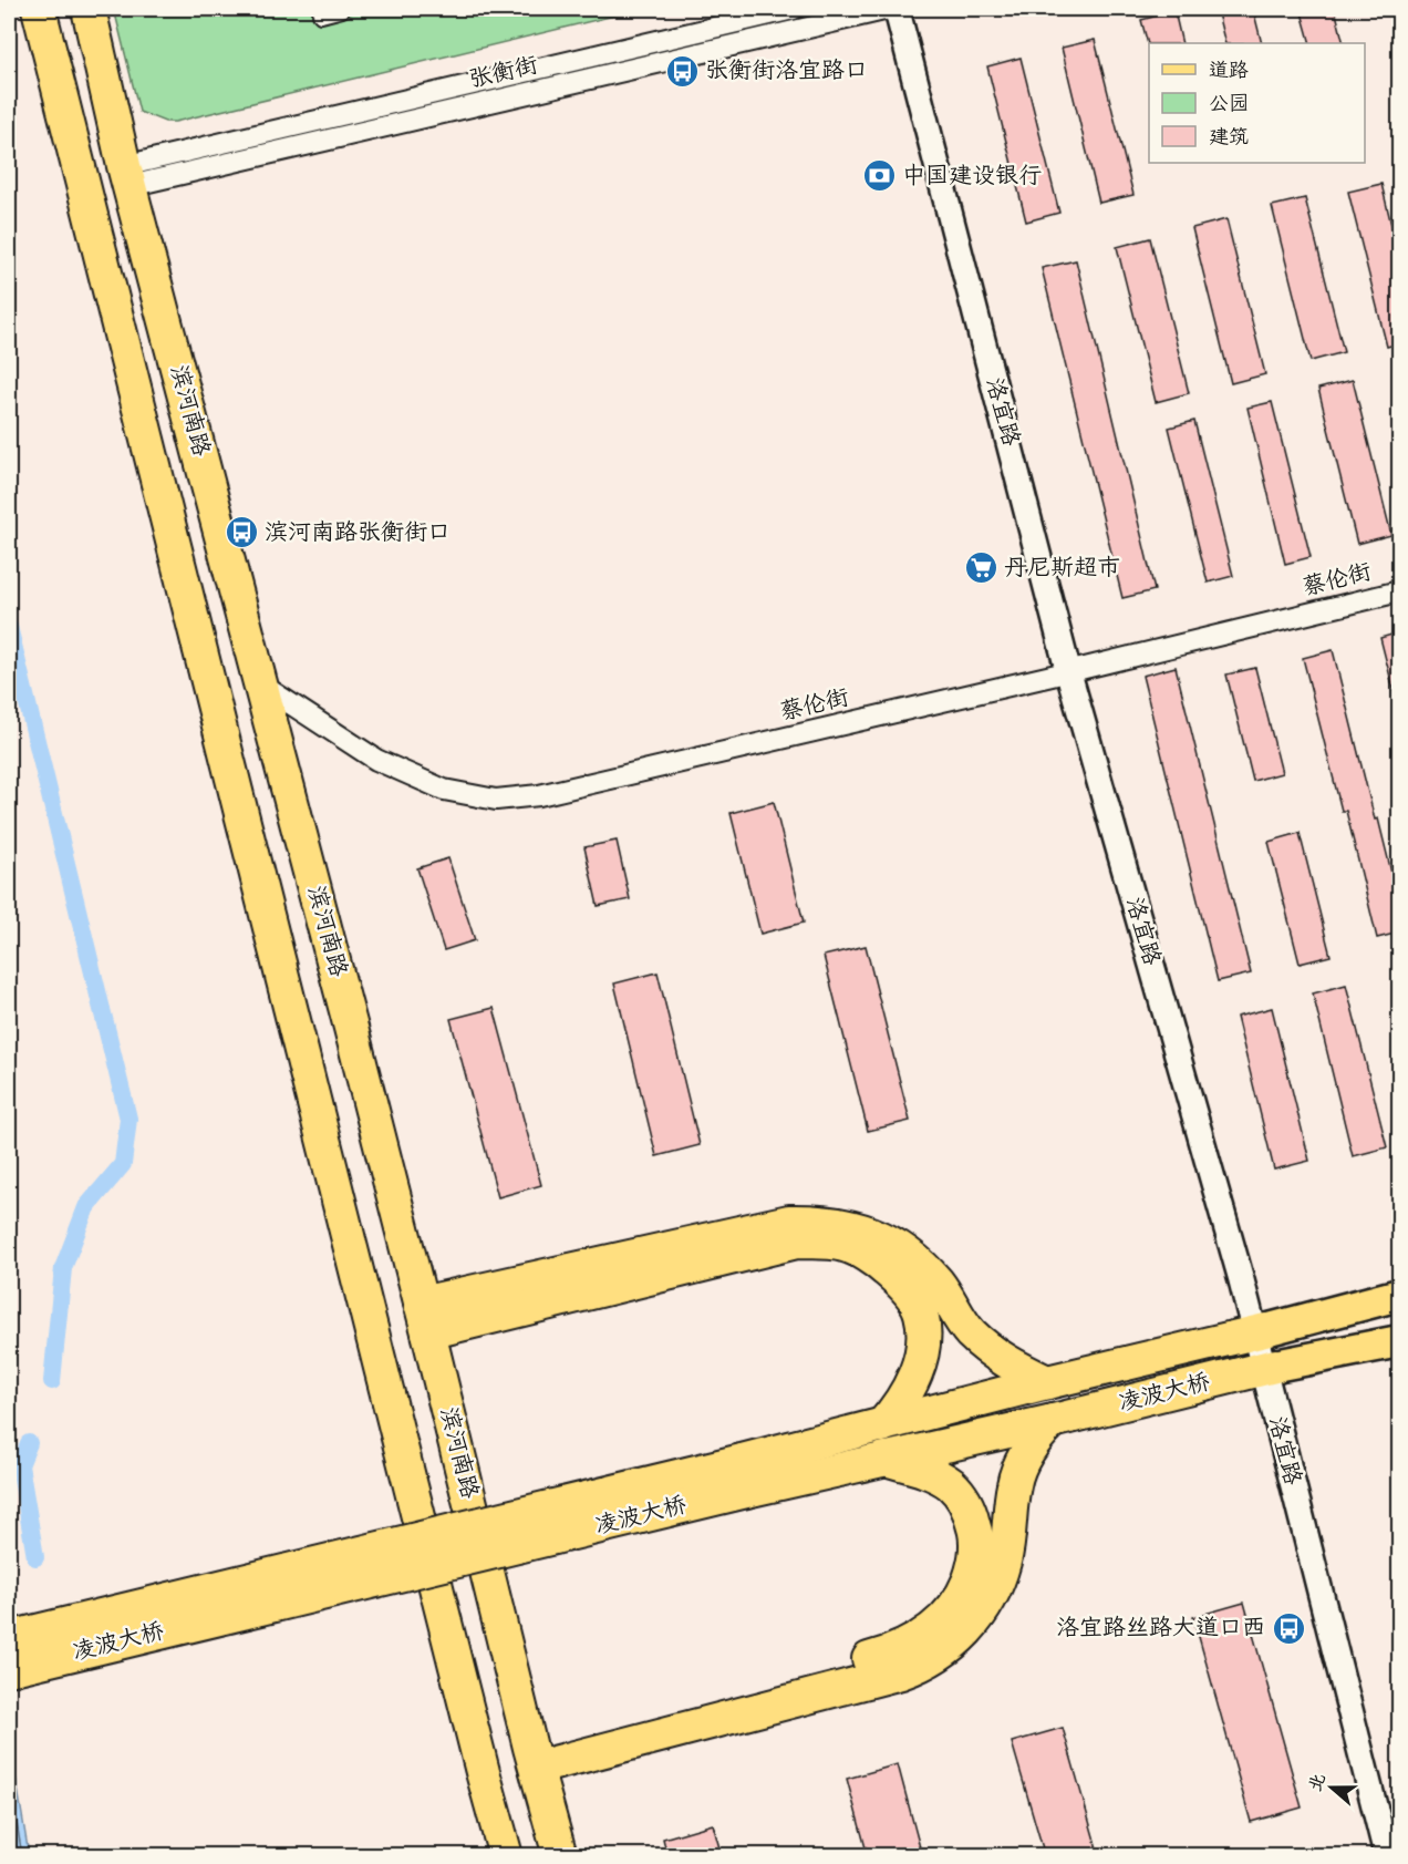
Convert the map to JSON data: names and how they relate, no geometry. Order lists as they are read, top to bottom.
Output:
{
  "streets": {
    "highway": ["滨河南路", "凌波大桥"],
    "street": ["张衡街", "洛宜路", "蔡伦街"]
  },
  "crossings": [
    ["张衡街", "滨河南路"],
    ["滨河南路", "蔡伦街"],
    ["洛宜路", "蔡伦街"],
    ["洛宜路", "凌波大桥"]
  ],
  "places": {
    "bus stop": ["张衡街洛宜路口", "滨河南路张衡街口", "洛宜路丝路大道口西"],
    "bank": ["中国建设银行"],
    "supermarket": ["丹尼斯超市"]
  },
  "legend": ["道路", "公园", "建筑"],
  "north": "left"
}
